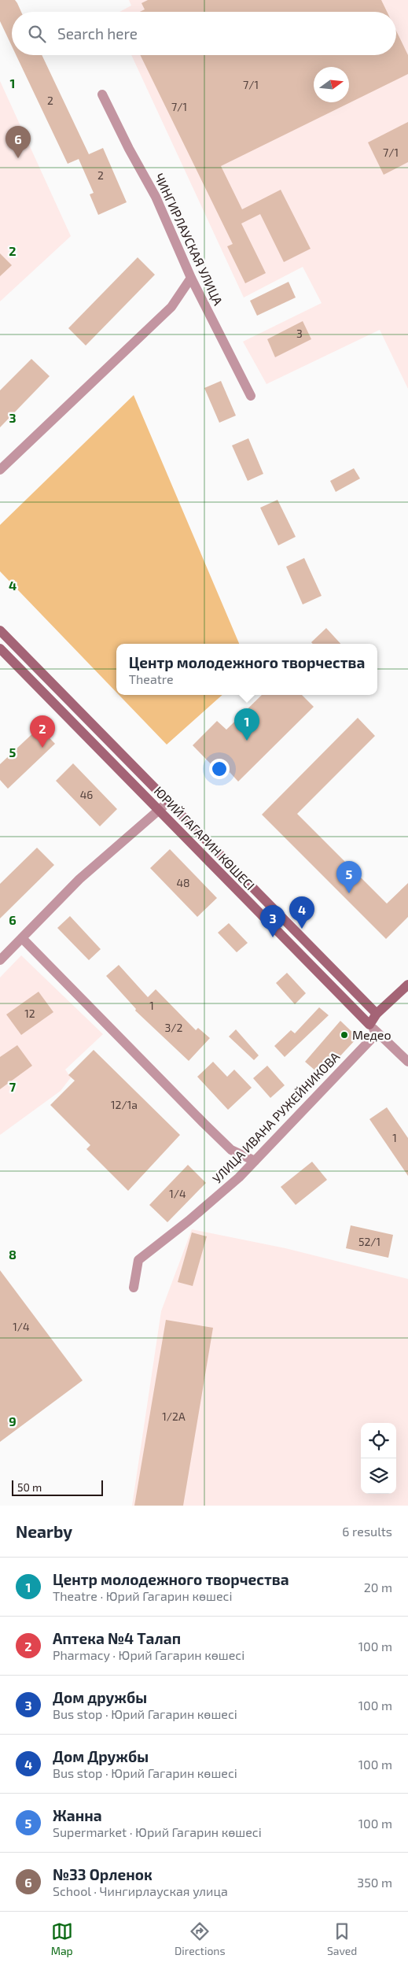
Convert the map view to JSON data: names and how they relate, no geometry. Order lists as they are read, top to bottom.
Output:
{
  "streets": {
    "main road": ["ЮРИЙ ГАГАРИН КӨШЕСІ"],
    "street": ["ЧИНГИРЛАУСКАЯ УЛИЦА", "УЛИЦА ИВАНА РУЖЕЙНИКОВА"]
  },
  "crossings": [
    ["ЮРИЙ ГАГАРИН КӨШЕСІ", "УЛИЦА ИВАНА РУЖЕЙНИКОВА"]
  ],
  "places": ["Медео"],
  "house_numbers": [
    "7/1",
    "2",
    "7/1",
    "7/1",
    "2",
    "3",
    "46",
    "48",
    "1",
    "12",
    "3/2",
    "12/1а",
    "1",
    "1/4",
    "52/1",
    "1/4",
    "1/2А"
  ],
  "scale_bar": "50 m",
  "north": "right",
  "page": {
    "search": "Search here",
    "pins": [
      "6",
      "1",
      "2",
      "5",
      "4",
      "3"
    ],
    "popup": ["Центр молодежного творчества", "Theatre"],
    "scale": "50 m",
    "heading": ["Nearby", "6 results"],
    "list": [
      {
        "mark": "1",
        "name": "Центр молодежного творчества",
        "note": "Theatre · Юрий Гагарин көшесі",
        "value": "20 m"
      },
      {
        "mark": "2",
        "name": "Аптека №4 Талап",
        "note": "Pharmacy · Юрий Гагарин көшесі",
        "value": "100 m"
      },
      {
        "mark": "3",
        "name": "Дом дружбы",
        "note": "Bus stop · Юрий Гагарин көшесі",
        "value": "100 m"
      },
      {
        "mark": "4",
        "name": "Дом Дружбы",
        "note": "Bus stop · Юрий Гагарин көшесі",
        "value": "100 m"
      },
      {
        "mark": "5",
        "name": "Жанна",
        "note": "Supermarket · Юрий Гагарин көшесі",
        "value": "100 m"
      },
      {
        "mark": "6",
        "name": "№33 Орленок",
        "note": "School · Чингирлауская улица",
        "value": "350 m"
      }
    ],
    "nav": ["Map", "Directions", "Saved"]
  },
  "grid": {
    "rows": [
      "1",
      "2",
      "3",
      "4",
      "5",
      "6",
      "7",
      "8",
      "9"
    ]
  }
}
